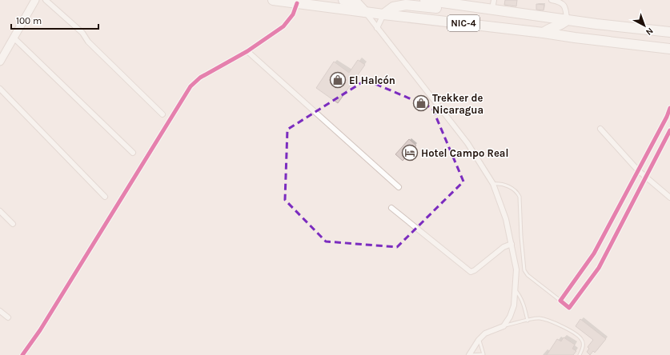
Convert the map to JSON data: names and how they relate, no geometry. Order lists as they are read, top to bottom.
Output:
{
  "streets": {
    "highway": ["NIC-4"]
  },
  "places": {
    "shop": ["El Halcón", "Trekker de Nicaragua"],
    "hotel": ["Hotel Campo Real"]
  },
  "scale_bar": "100 m",
  "north": "bottom right"
}
